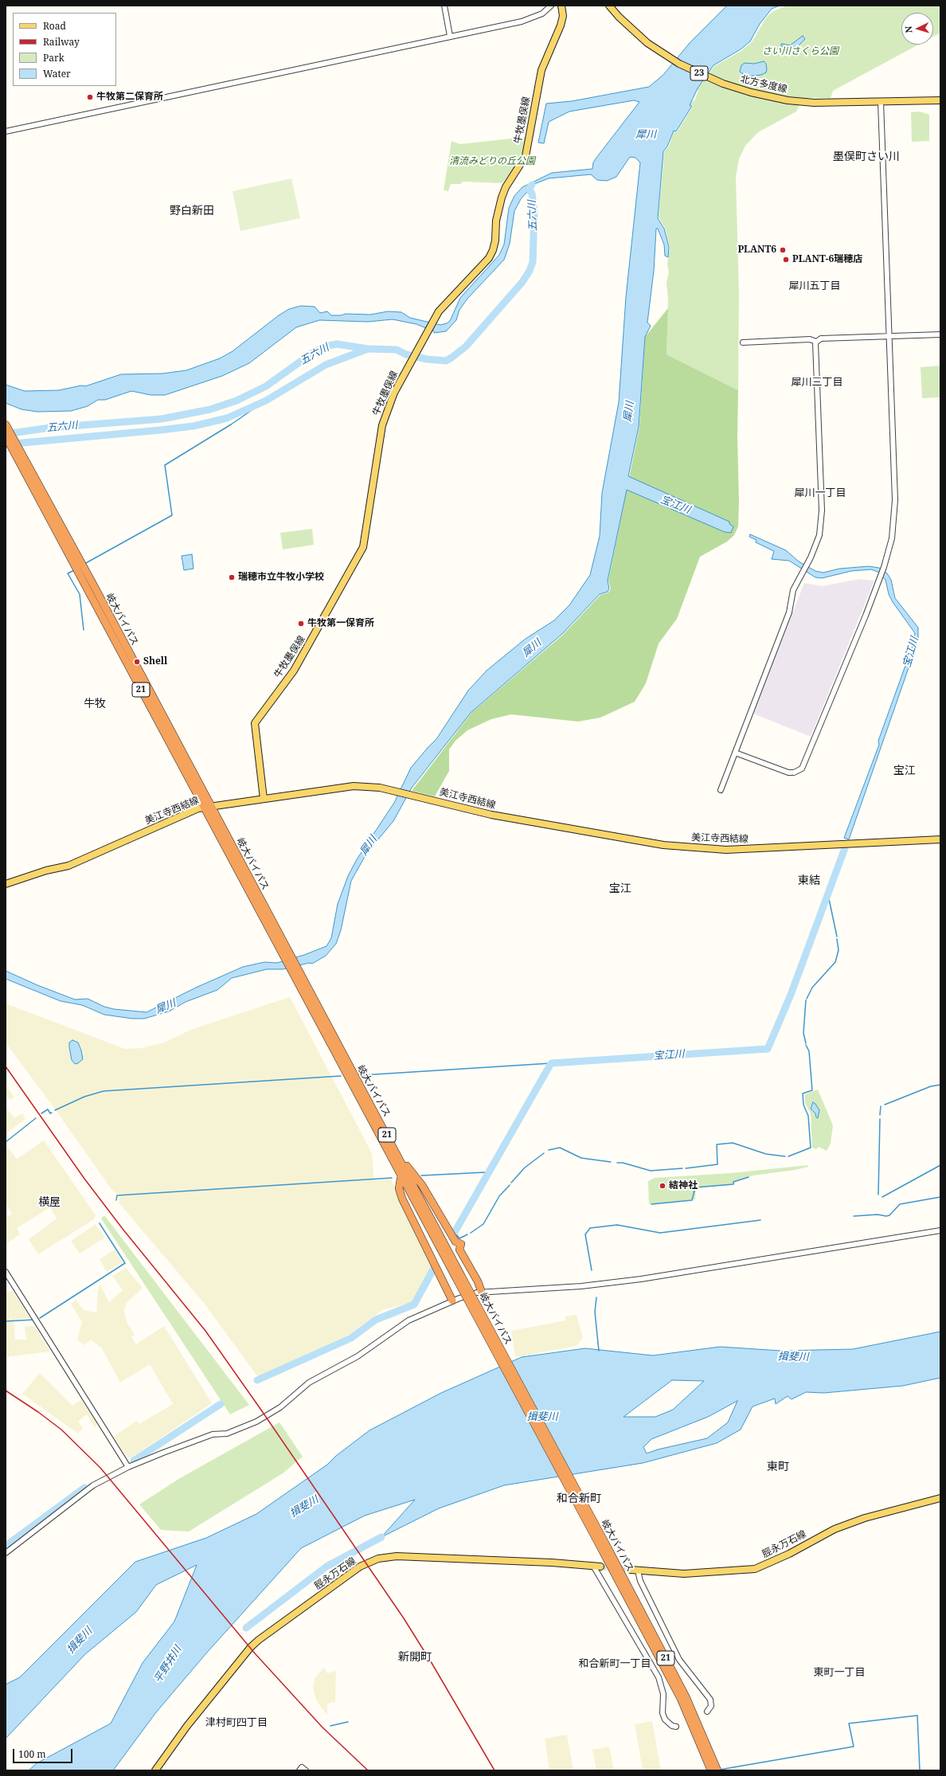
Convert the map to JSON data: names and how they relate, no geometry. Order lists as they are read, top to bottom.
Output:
{
  "streets": {
    "highway": ["岐大バイパス", "21"],
    "main road": [
      "23",
      "北方多度線",
      "牛牧墨俣線",
      "美江寺西結線",
      "脛永万石線"
    ]
  },
  "crossings": [
    ["牛牧墨俣線", "美江寺西結線"],
    ["岐大バイパス", "美江寺西結線"]
  ],
  "districts": [
    "墨俣町さい川",
    "野白新田",
    "犀川五丁目",
    "犀川三丁目",
    "犀川一丁目",
    "牛牧",
    "宝江",
    "東結",
    "宝江",
    "横屋",
    "東町",
    "和合新町",
    "新開町",
    "和合新町一丁目",
    "東町一丁目",
    "津村町四丁目"
  ],
  "water": [
    "犀川",
    "五六川",
    "宝江川",
    "揖斐川",
    "平野井川"
  ],
  "parks": ["さい川さくら公園", "清流みどりの丘公園"],
  "places": [
    "牛牧第二保育所",
    "PLANT6",
    "PLANT-6瑞穂店",
    "瑞穂市立牛牧小学校",
    "牛牧第一保育所",
    "Shell",
    "結神社"
  ],
  "legend": [
    "Road",
    "Railway",
    "Park",
    "Water"
  ],
  "scale_bar": "100 m",
  "north": "left"
}
